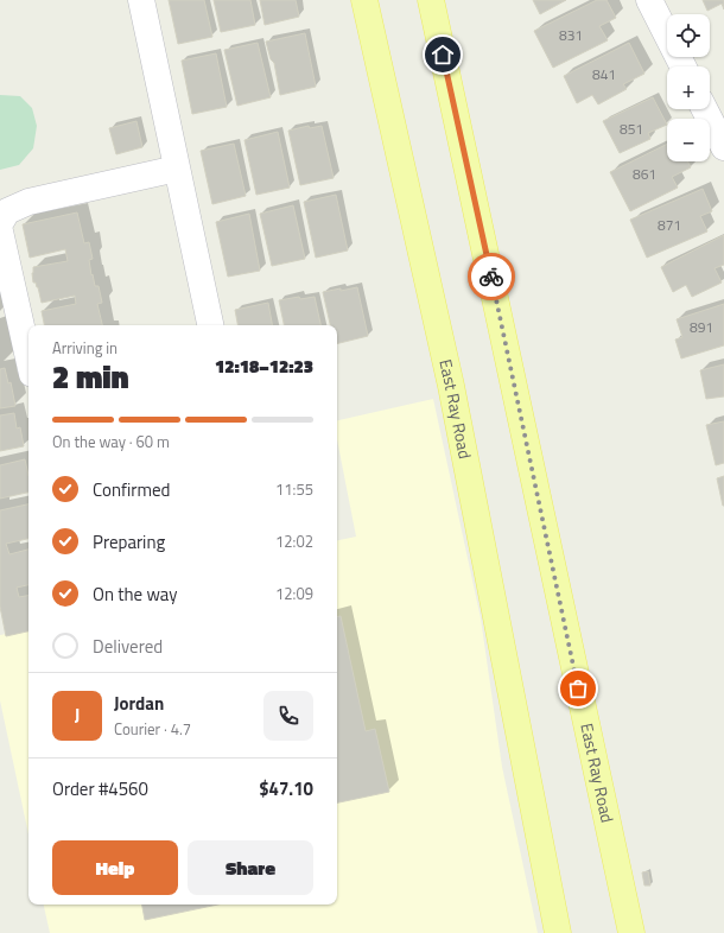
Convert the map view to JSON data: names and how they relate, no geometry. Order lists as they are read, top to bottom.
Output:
{
  "streets": {
    "main road": ["East Ray Road"]
  },
  "house_numbers": [
    "831",
    "841",
    "851",
    "861",
    "871",
    "891"
  ],
  "page": {
    "map_buttons": ["+", "−"],
    "heading": ["2 min", "Arriving in", "12:18–12:23"],
    "panel": [
      "Jordan",
      "Courier · 4.7",
      "Order #4560",
      "$47.10"
    ],
    "bar": "On the way · 60 m",
    "list": [
      ["Confirmed", "11:55"],
      ["Preparing", "12:02"],
      ["On the way", "12:09"],
      "Delivered"
    ],
    "round": "J",
    "buttons": ["Help", "Share"]
  }
}
